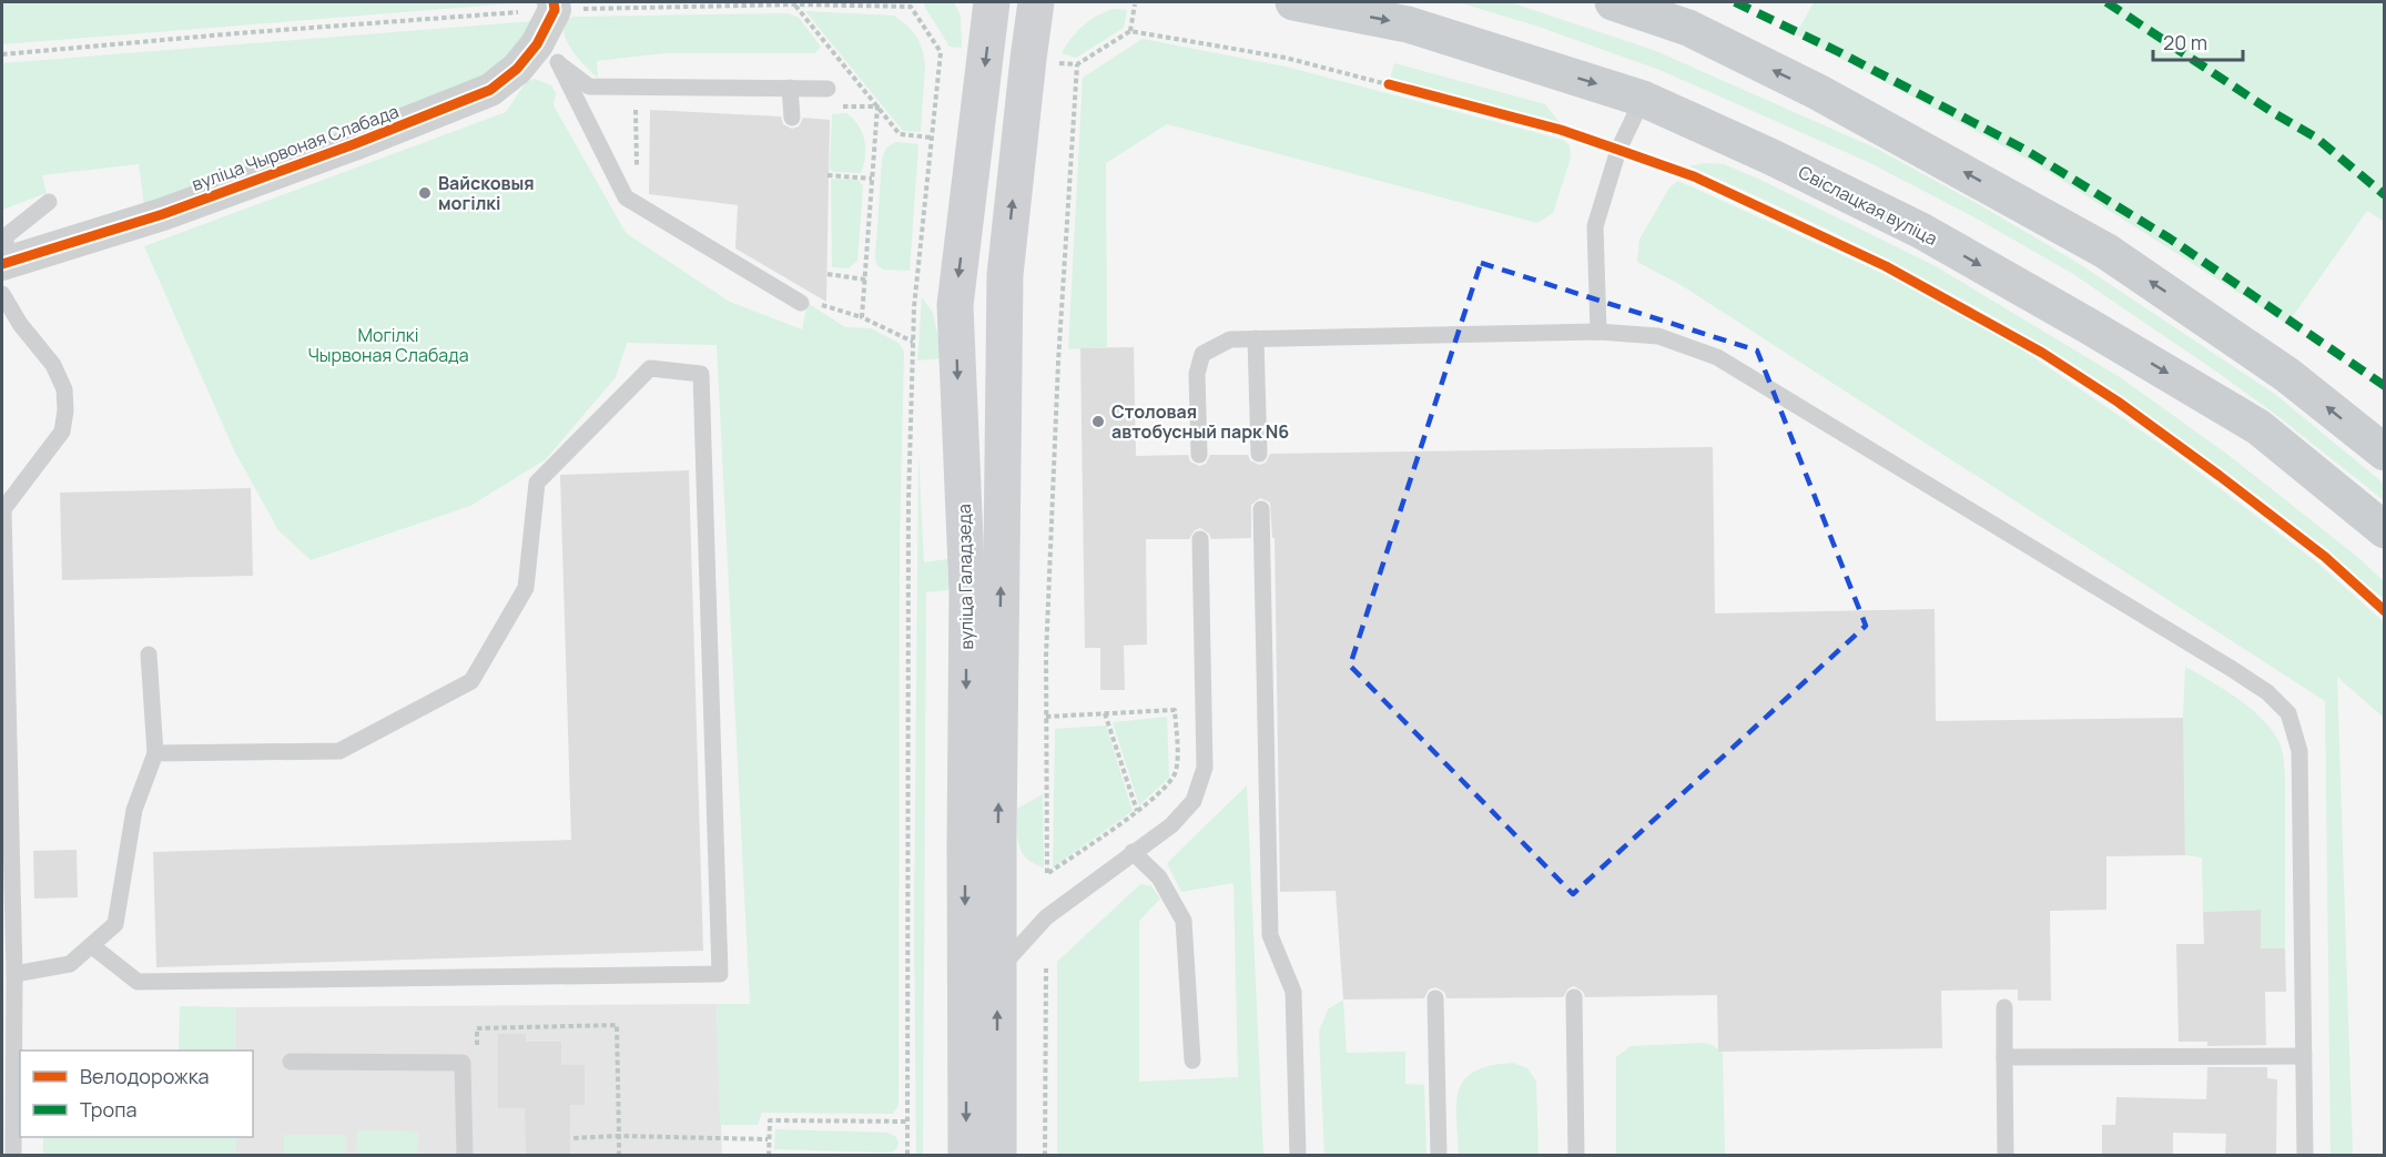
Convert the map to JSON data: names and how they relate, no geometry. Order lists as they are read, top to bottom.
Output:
{
  "streets": {
    "main road": ["Свіслацкая вуліца", "вуліца Галадзеда"],
    "street": ["вуліца Чырвоная Слабада"]
  },
  "parks": ["Могілкі Чырвоная Слабада"],
  "places": ["Вайсковыя могілкі", "Столовая автобусный парк N6"],
  "legend": ["Велодорожка", "Тропа"],
  "scale_bar": "20 m"
}
